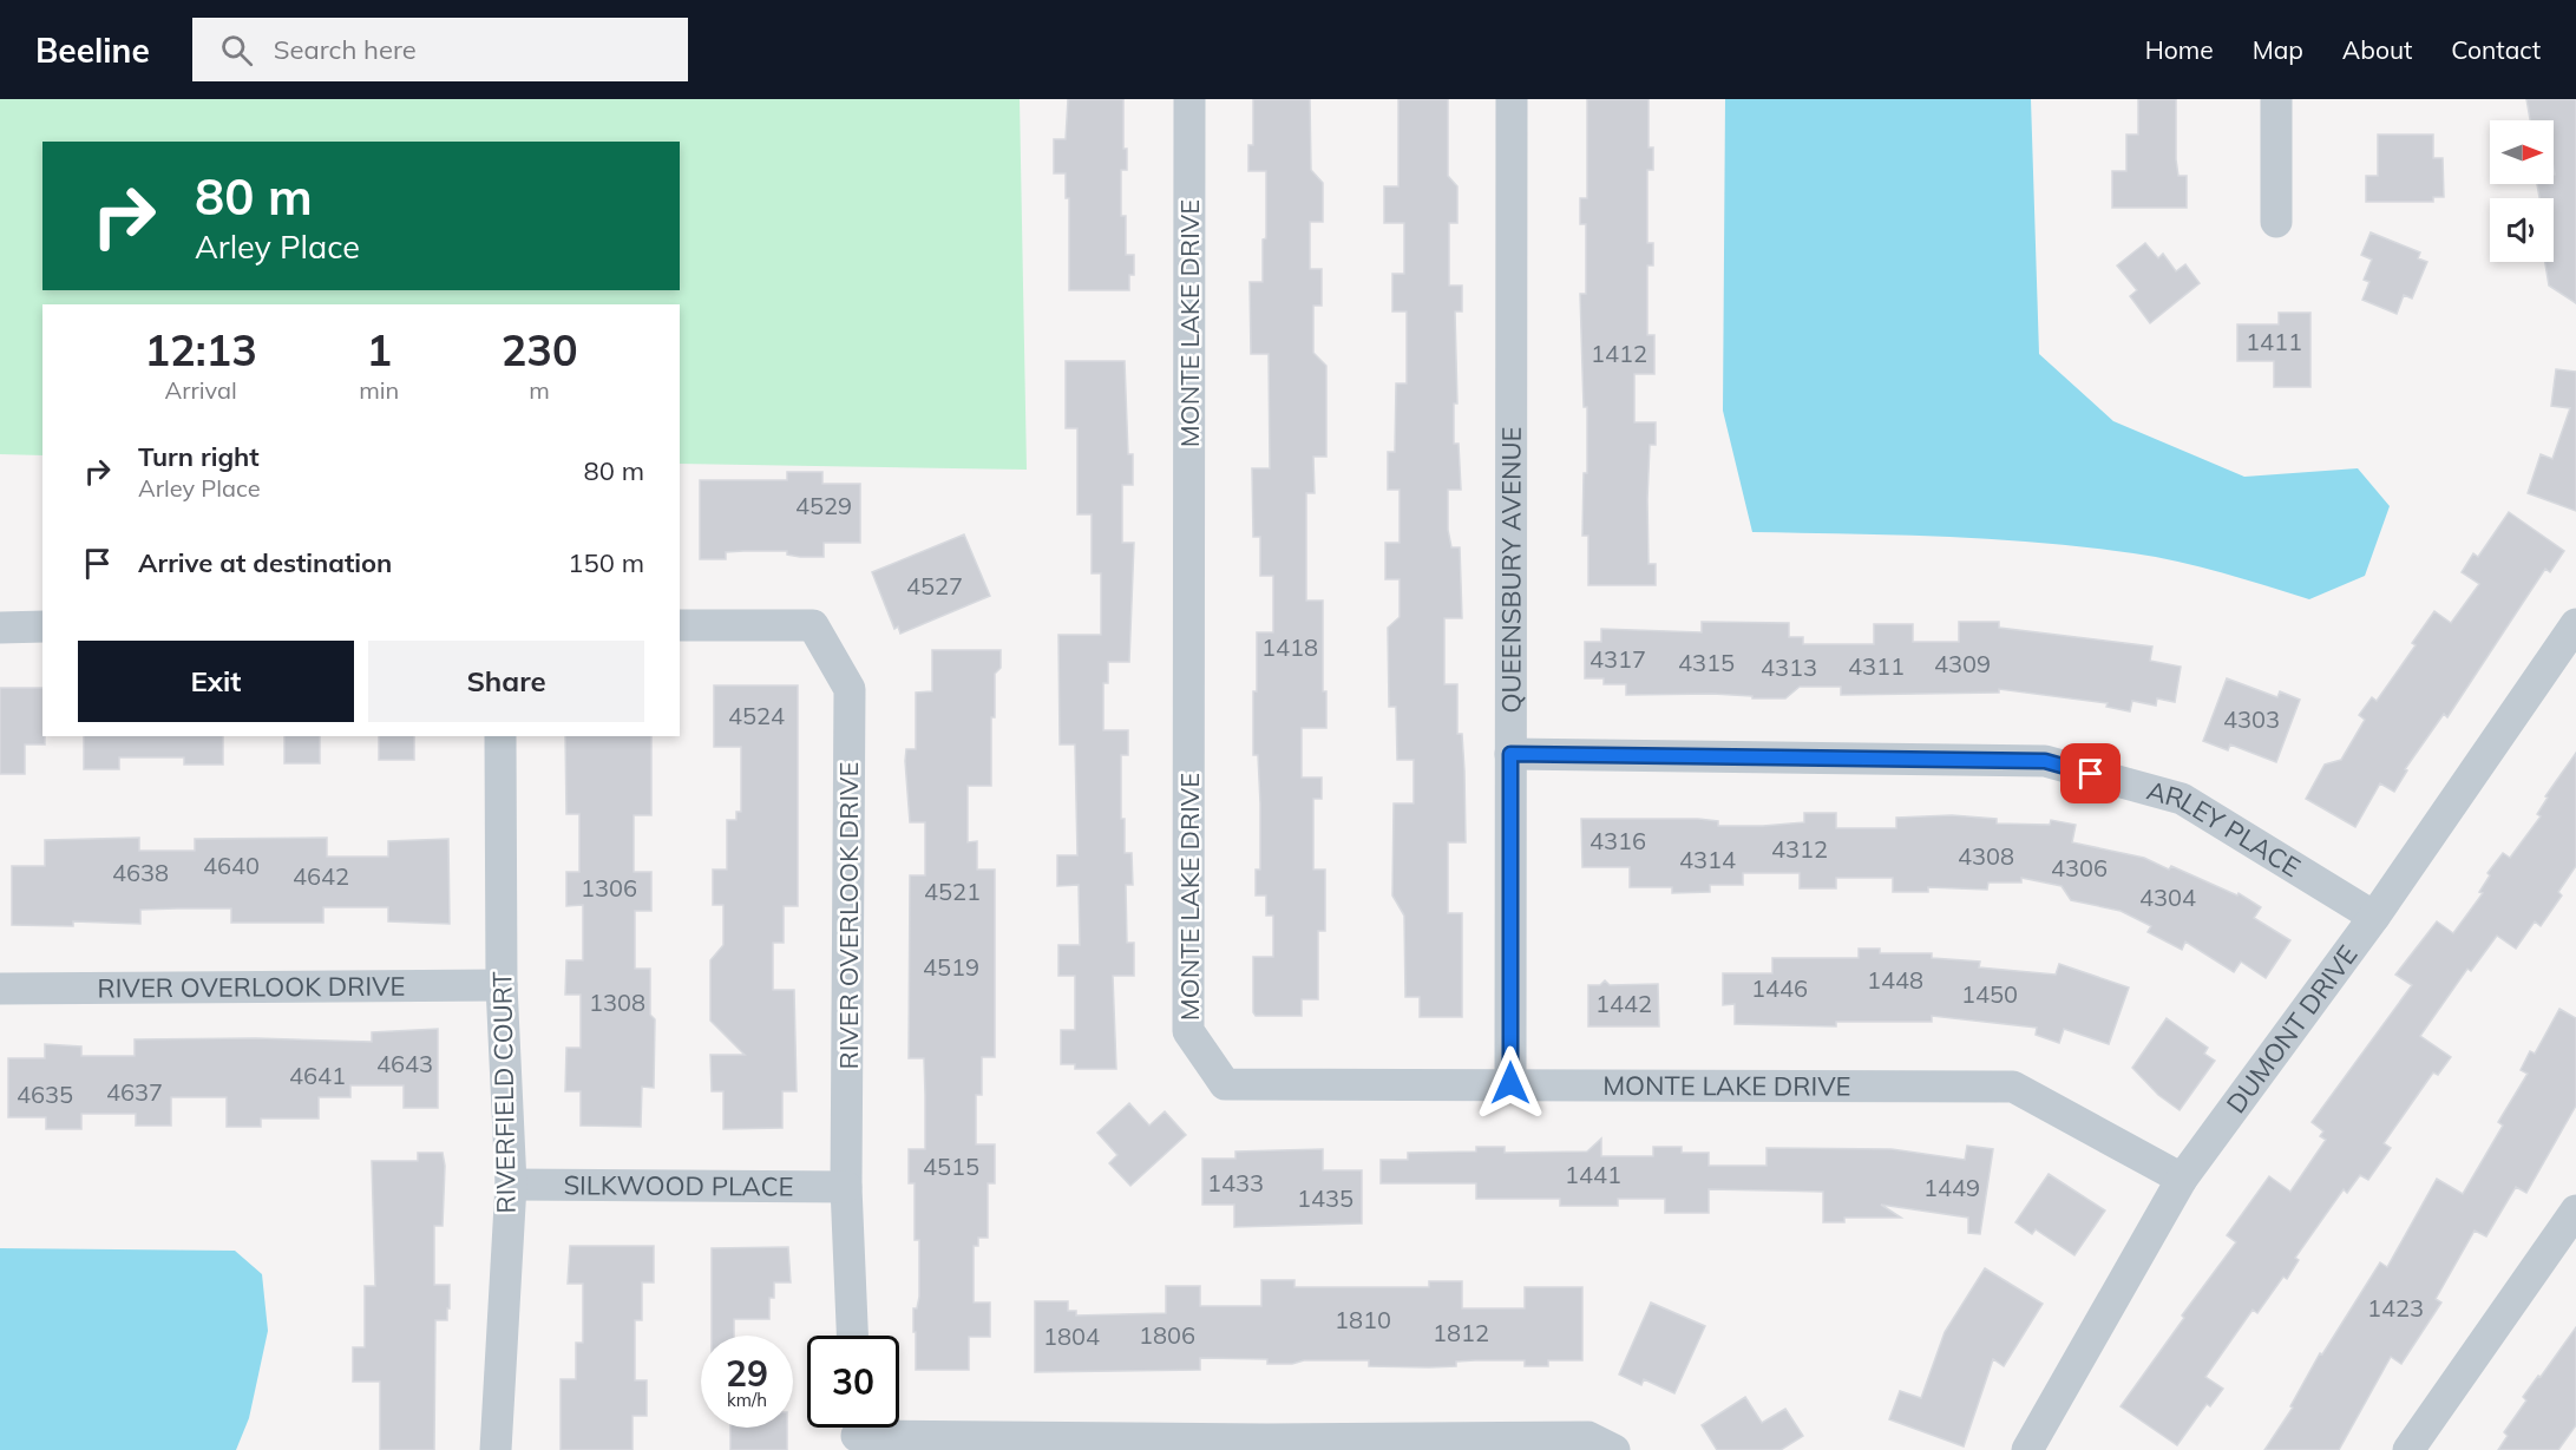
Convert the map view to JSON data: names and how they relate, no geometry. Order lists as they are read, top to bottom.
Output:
{
  "streets": {
    "street": [
      "MONTE LAKE DRIVE",
      "QUEENSBURY AVENUE",
      "ARLEY PLACE",
      "RIVER OVERLOOK DRIVE",
      "DUMONT DRIVE",
      "RIVERFIELD COURT",
      "SILKWOOD PLACE"
    ]
  },
  "crossings": [
    ["MONTE LAKE DRIVE", "QUEENSBURY AVENUE"],
    ["MONTE LAKE DRIVE", "DUMONT DRIVE"],
    ["QUEENSBURY AVENUE", "ARLEY PLACE"],
    ["ARLEY PLACE", "DUMONT DRIVE"],
    ["RIVER OVERLOOK DRIVE", "RIVERFIELD COURT"],
    ["RIVER OVERLOOK DRIVE", "SILKWOOD PLACE"],
    ["RIVERFIELD COURT", "SILKWOOD PLACE"]
  ],
  "house_numbers": [
    "1411",
    "1412",
    "4529",
    "4527",
    "1418",
    "4317",
    "4315",
    "4309",
    "4311",
    "4313",
    "4524",
    "4303",
    "4316",
    "4312",
    "4308",
    "4314",
    "4640",
    "4306",
    "4638",
    "4642",
    "1306",
    "4521",
    "4304",
    "4519",
    "1448",
    "1446",
    "1450",
    "1308",
    "1442",
    "4643",
    "4641",
    "4637",
    "4635",
    "4515",
    "1441",
    "1433",
    "1449",
    "1435",
    "1423",
    "1810",
    "1812",
    "1806",
    "1804"
  ],
  "north": "right",
  "page": {
    "header": "Beeline",
    "search": "Search here",
    "nav": [
      "Home",
      "Map",
      "About",
      "Contact"
    ],
    "turn": ["80 m", "Arley Place"],
    "eta": [
      "12:13",
      "Arrival",
      "1",
      "min",
      "230",
      "m"
    ],
    "list": [
      {
        "name": "Turn right",
        "note": "Arley Place",
        "value": "80 m"
      },
      {
        "name": "Arrive at destination",
        "value": "150 m"
      }
    ],
    "buttons": ["Exit", "Share"],
    "speed": "29 km/h",
    "limit": "30"
  }
}
